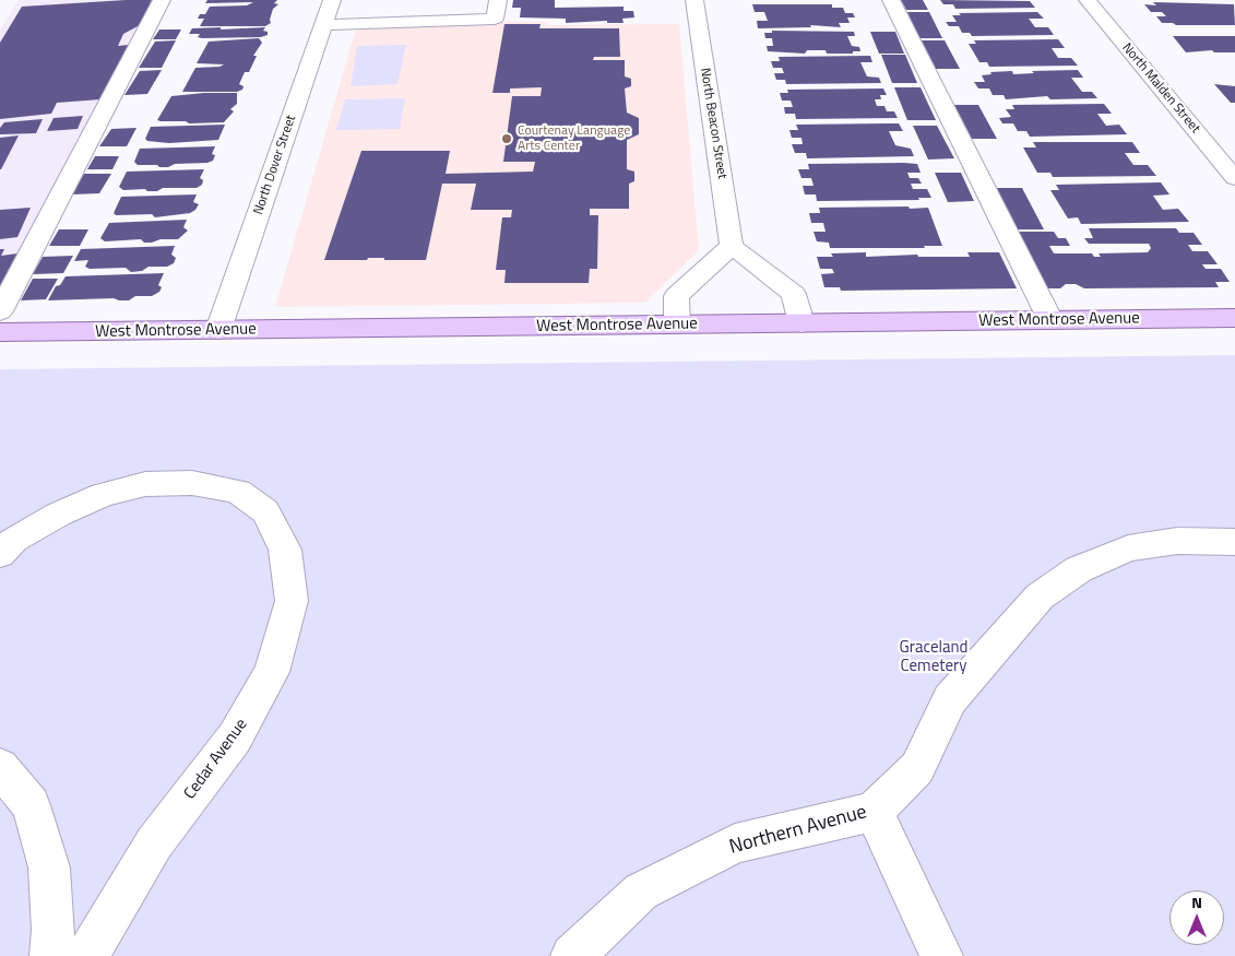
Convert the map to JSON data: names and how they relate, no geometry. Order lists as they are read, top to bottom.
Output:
{
  "streets": {
    "main road": ["West Montrose Avenue"],
    "street": [
      "North Malden Street",
      "North Beacon Street",
      "North Dover Street",
      "Cedar Avenue",
      "Northern Avenue"
    ]
  },
  "crossings": [
    ["North Dover Street", "West Montrose Avenue"]
  ],
  "parks": ["Graceland Cemetery"],
  "places": ["Courtenay Language Arts Center"],
  "north": "top"
}
